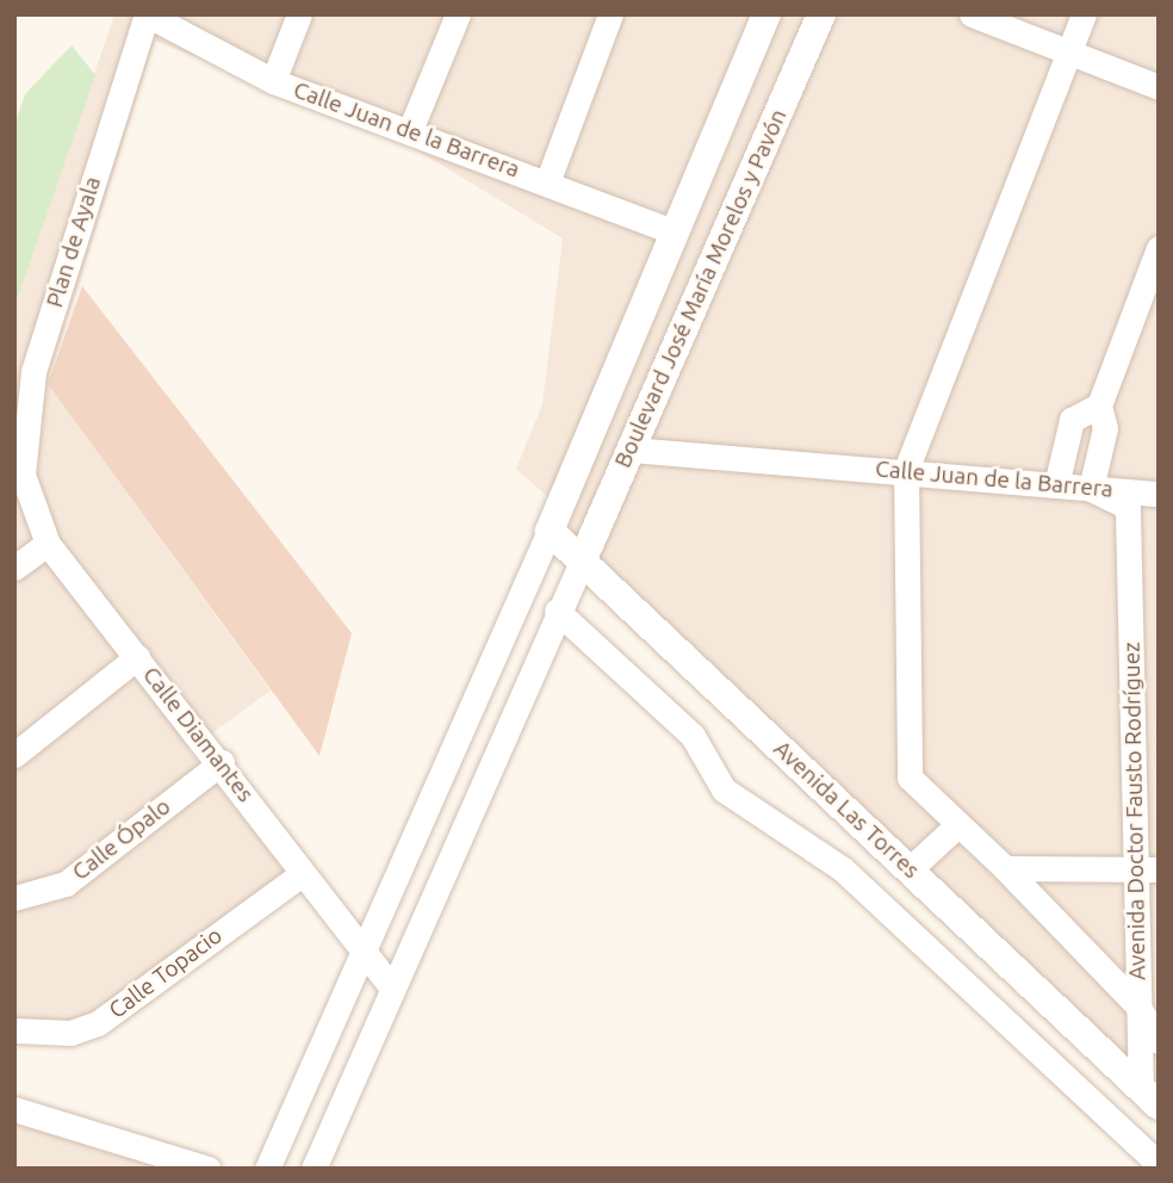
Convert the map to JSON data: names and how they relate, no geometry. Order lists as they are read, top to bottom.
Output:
{
  "streets": {
    "street": [
      "Calle Juan de la Barrera",
      "Plan de Ayala",
      "Boulevard José María Morelos y Pavón",
      "Calle Diamantes",
      "Avenida Las Torres",
      "Avenida Doctor Fausto Rodríguez",
      "Calle Ópalo",
      "Calle Topacio"
    ]
  },
  "crossings": [
    ["Calle Juan de la Barrera", "Plan de Ayala"],
    ["Calle Juan de la Barrera", "Boulevard José María Morelos y Pavón"],
    ["Calle Juan de la Barrera", "Avenida Doctor Fausto Rodríguez"],
    ["Plan de Ayala", "Calle Diamantes"],
    ["Boulevard José María Morelos y Pavón", "Avenida Las Torres"],
    ["Calle Diamantes", "Calle Ópalo"],
    ["Calle Diamantes", "Calle Topacio"],
    ["Avenida Las Torres", "Avenida Doctor Fausto Rodríguez"]
  ]
}
